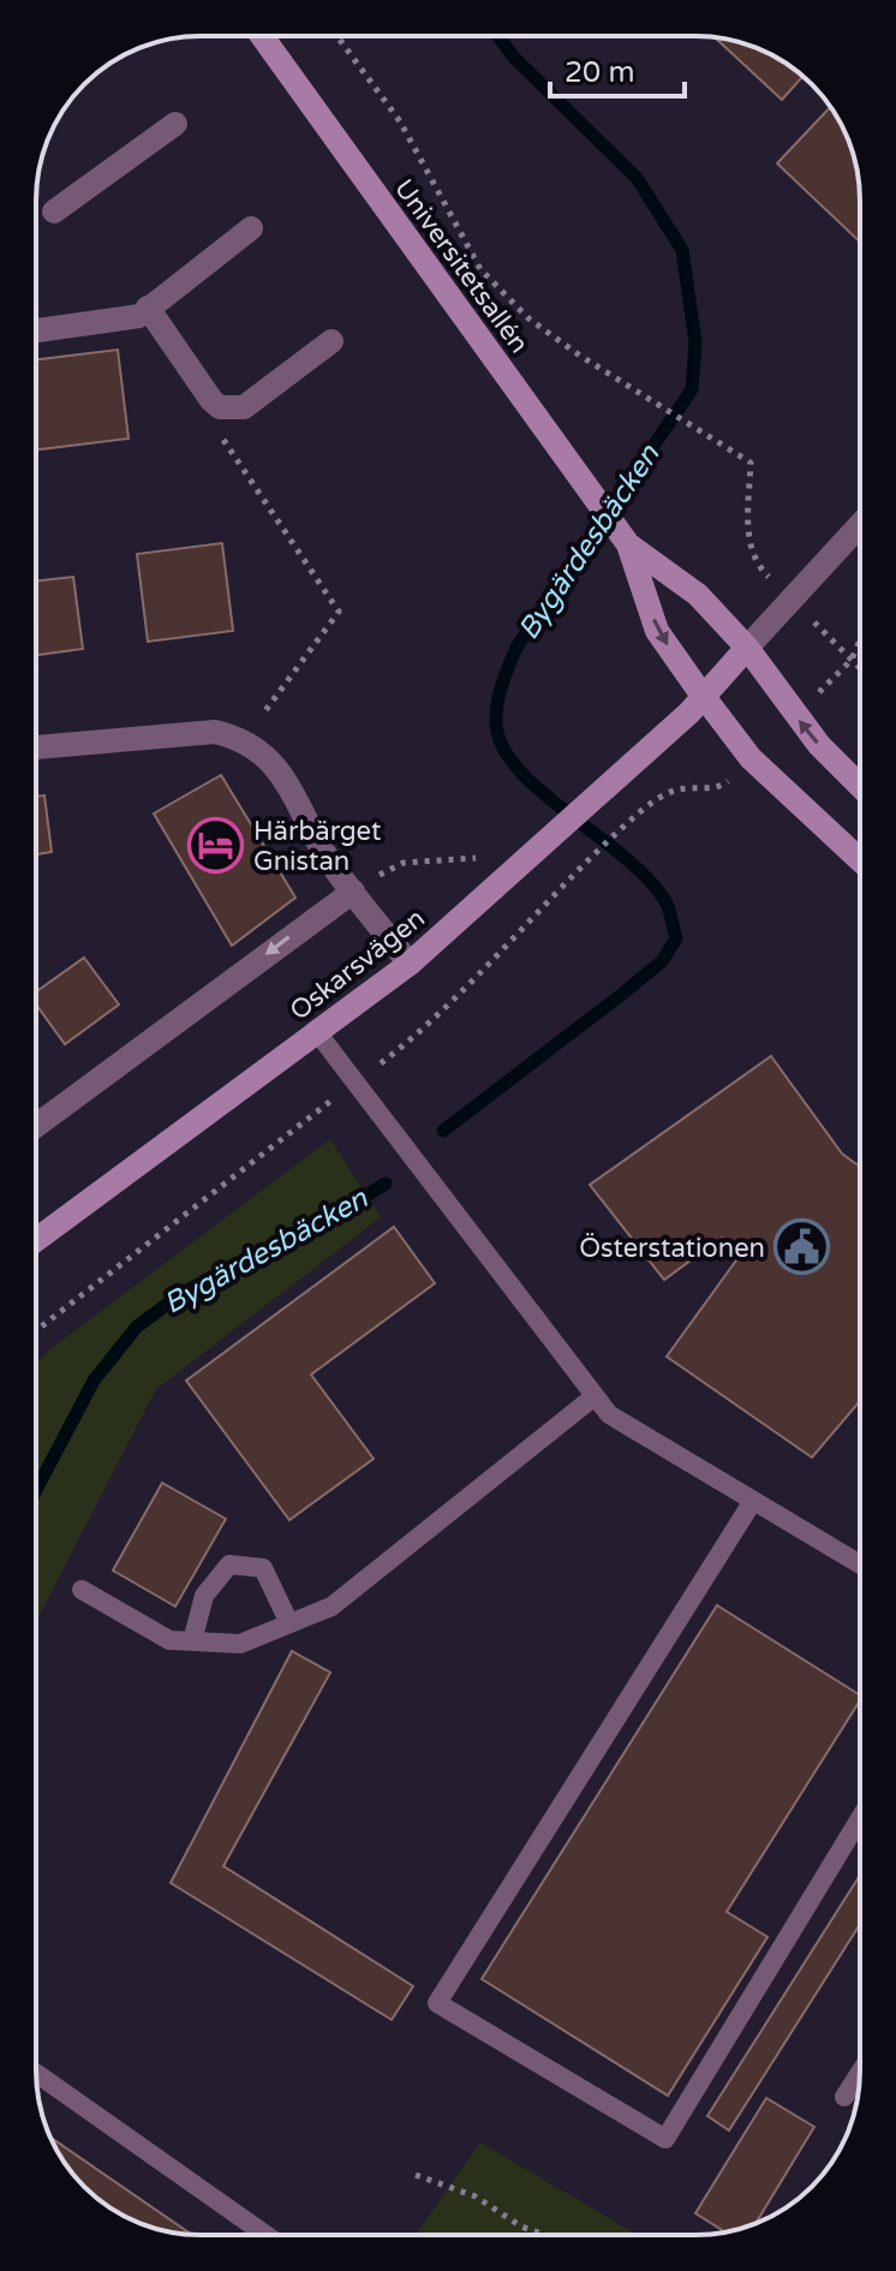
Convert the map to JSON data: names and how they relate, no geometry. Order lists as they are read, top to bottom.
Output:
{
  "streets": {
    "street": ["Universitetsallén", "Oskarsvägen"]
  },
  "crossings": [
    ["Universitetsallén", "Oskarsvägen"]
  ],
  "water": ["Bygärdesbäcken"],
  "places": {
    "hotel": ["Härbärget Gnistan"],
    "public building": ["Österstationen"]
  },
  "scale_bar": "20 m"
}
